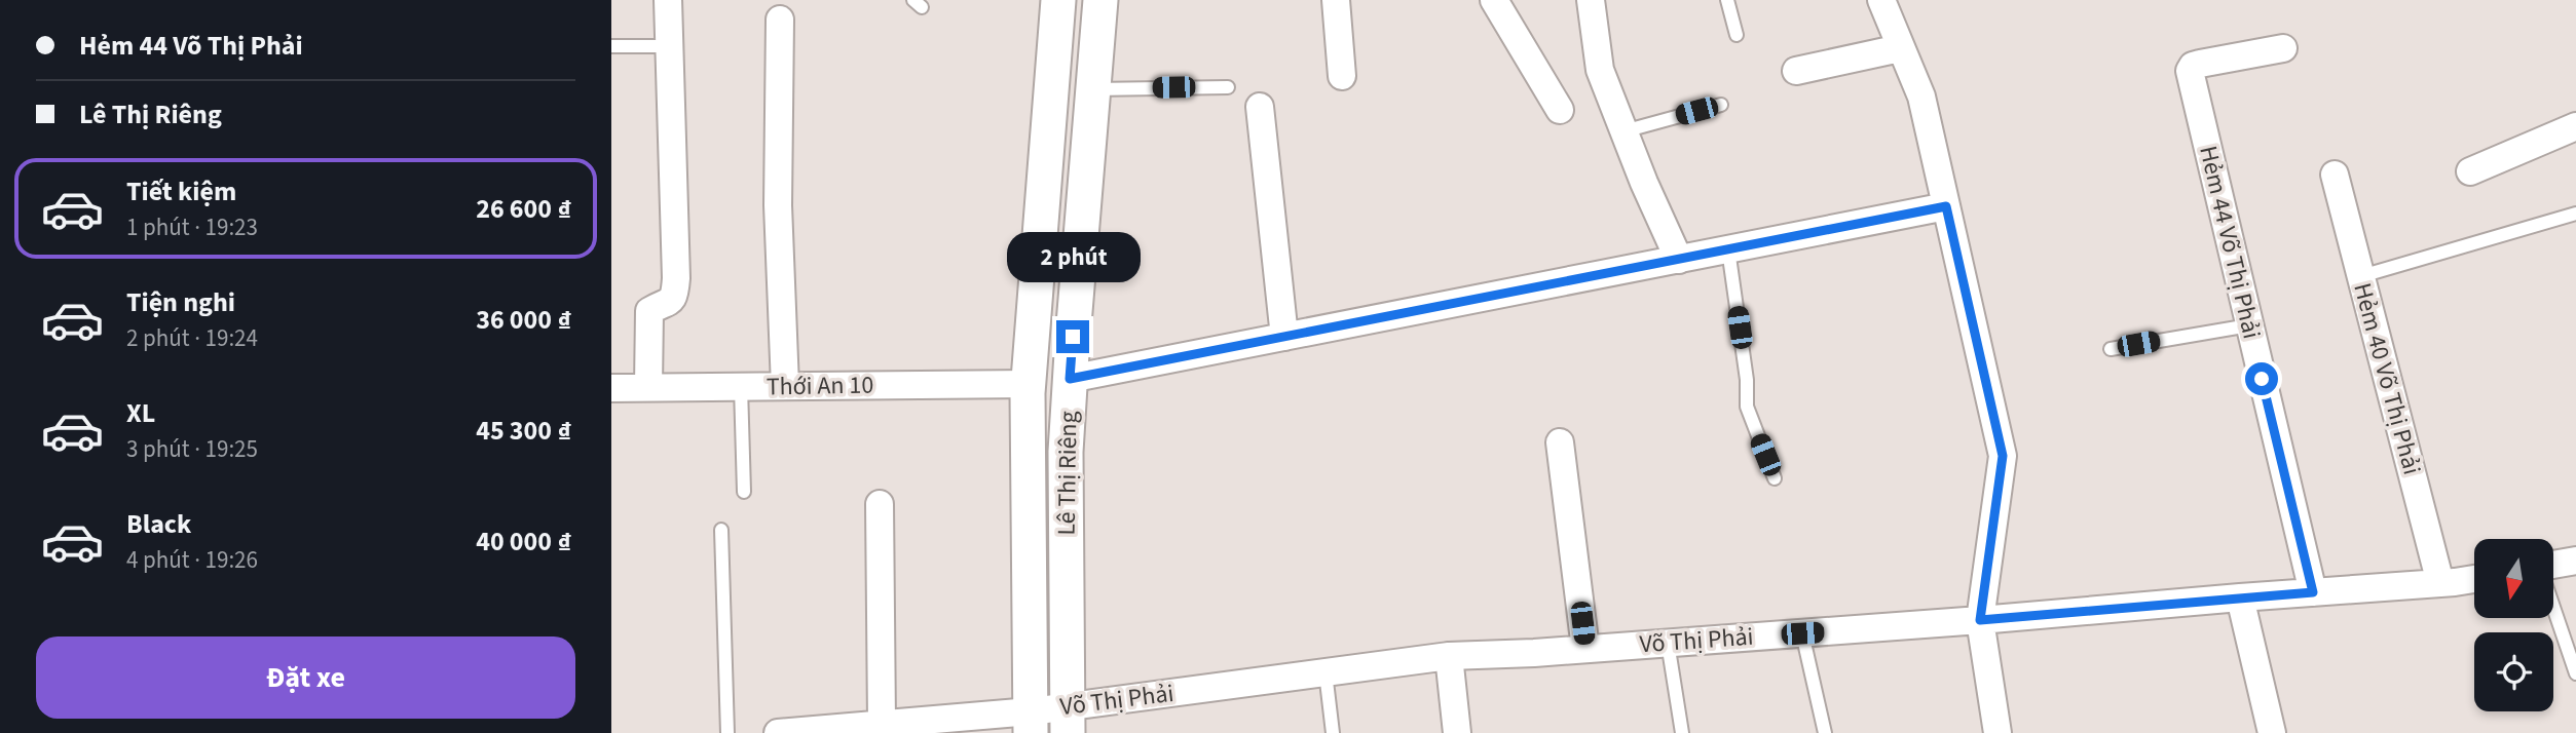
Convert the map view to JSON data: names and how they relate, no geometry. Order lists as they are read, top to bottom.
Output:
{
  "streets": {
    "street": [
      "Hẻm 44 Võ Thị Phải",
      "Hẻm 40 Võ Thị Phải",
      "Thới An 10",
      "Lê Thị Riêng",
      "Võ Thị Phải"
    ]
  },
  "crossings": [
    ["Hẻm 44 Võ Thị Phải", "Võ Thị Phải"],
    ["Hẻm 40 Võ Thị Phải", "Võ Thị Phải"],
    ["Thới An 10", "Lê Thị Riêng"],
    ["Lê Thị Riêng", "Võ Thị Phải"]
  ],
  "north": "bottom",
  "page": {
    "banner": ["Hẻm 44 Võ Thị Phải", "Lê Thị Riêng"],
    "list": [
      {
        "name": "Tiết kiệm",
        "note": "1 phút · 19:23",
        "value": "26 600 ₫"
      },
      {
        "name": "Tiện nghi",
        "note": "2 phút · 19:24",
        "value": "36 000 ₫"
      },
      {
        "name": "XL",
        "note": "3 phút · 19:25",
        "value": "45 300 ₫"
      },
      {
        "name": "Black",
        "note": "4 phút · 19:26",
        "value": "40 000 ₫"
      }
    ],
    "bubble": "2 phút",
    "buttons": "Đặt xe"
  }
}
